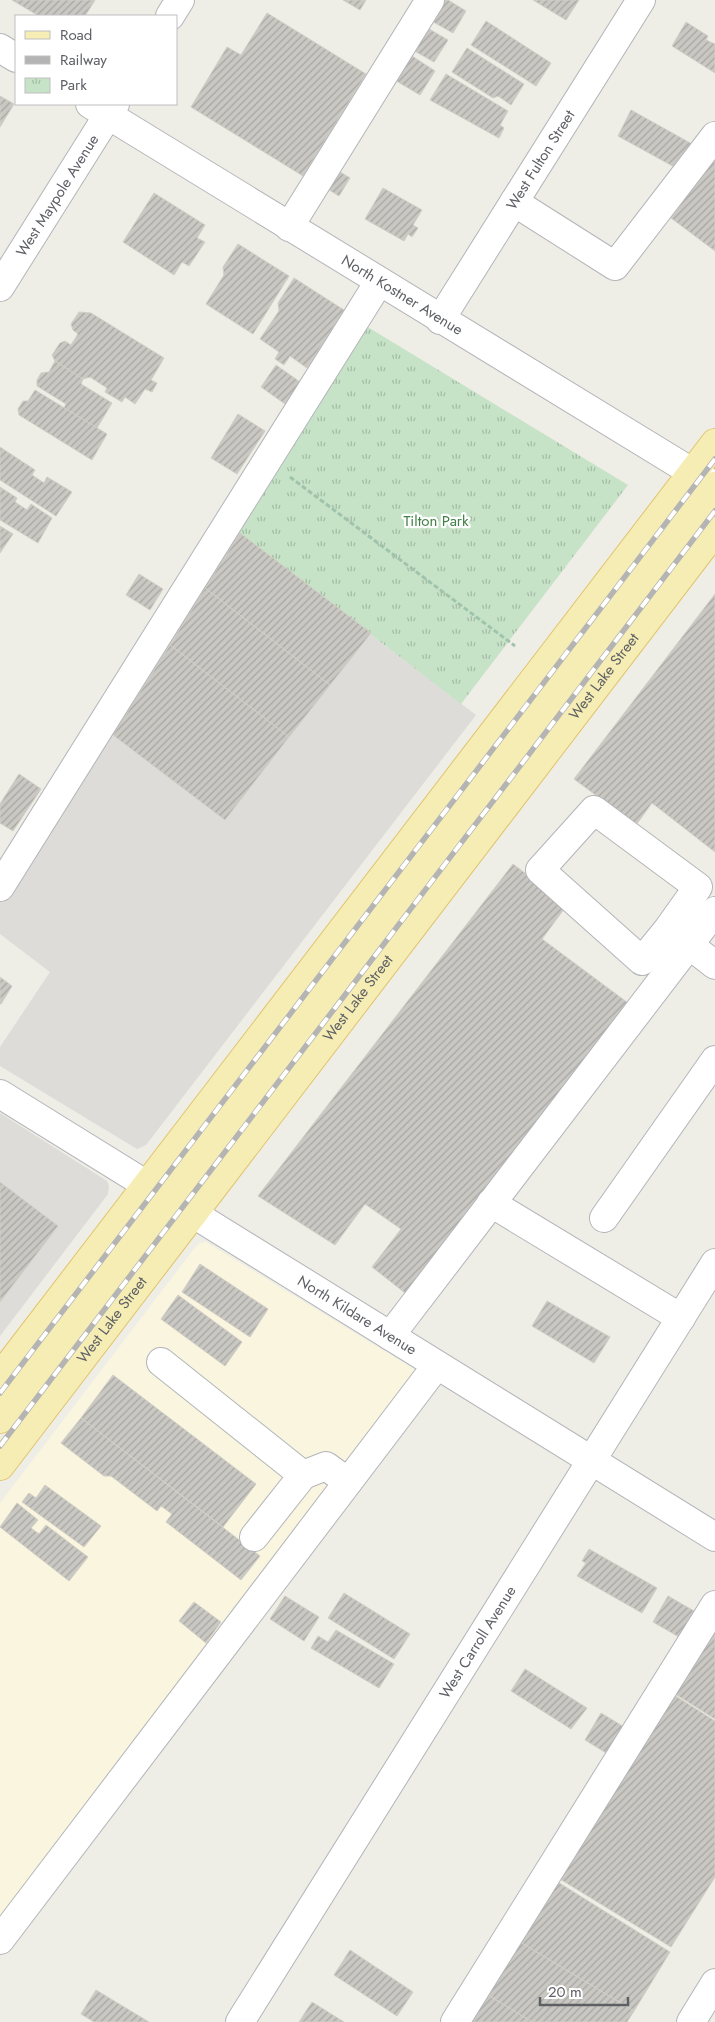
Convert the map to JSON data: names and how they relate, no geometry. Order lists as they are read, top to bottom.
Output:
{
  "streets": {
    "main road": ["West Lake Street"],
    "street": [
      "West Fulton Street",
      "West Maypole Avenue",
      "North Kostner Avenue",
      "North Kildare Avenue",
      "West Carroll Avenue"
    ]
  },
  "crossings": [
    ["West Fulton Street", "North Kostner Avenue"],
    ["West Maypole Avenue", "North Kostner Avenue"],
    ["North Kostner Avenue", "West Lake Street"],
    ["West Lake Street", "North Kildare Avenue"],
    ["North Kildare Avenue", "West Carroll Avenue"]
  ],
  "parks": ["Tilton Park"],
  "legend": ["Road", "Railway", "Park"],
  "scale_bar": "20 m"
}
